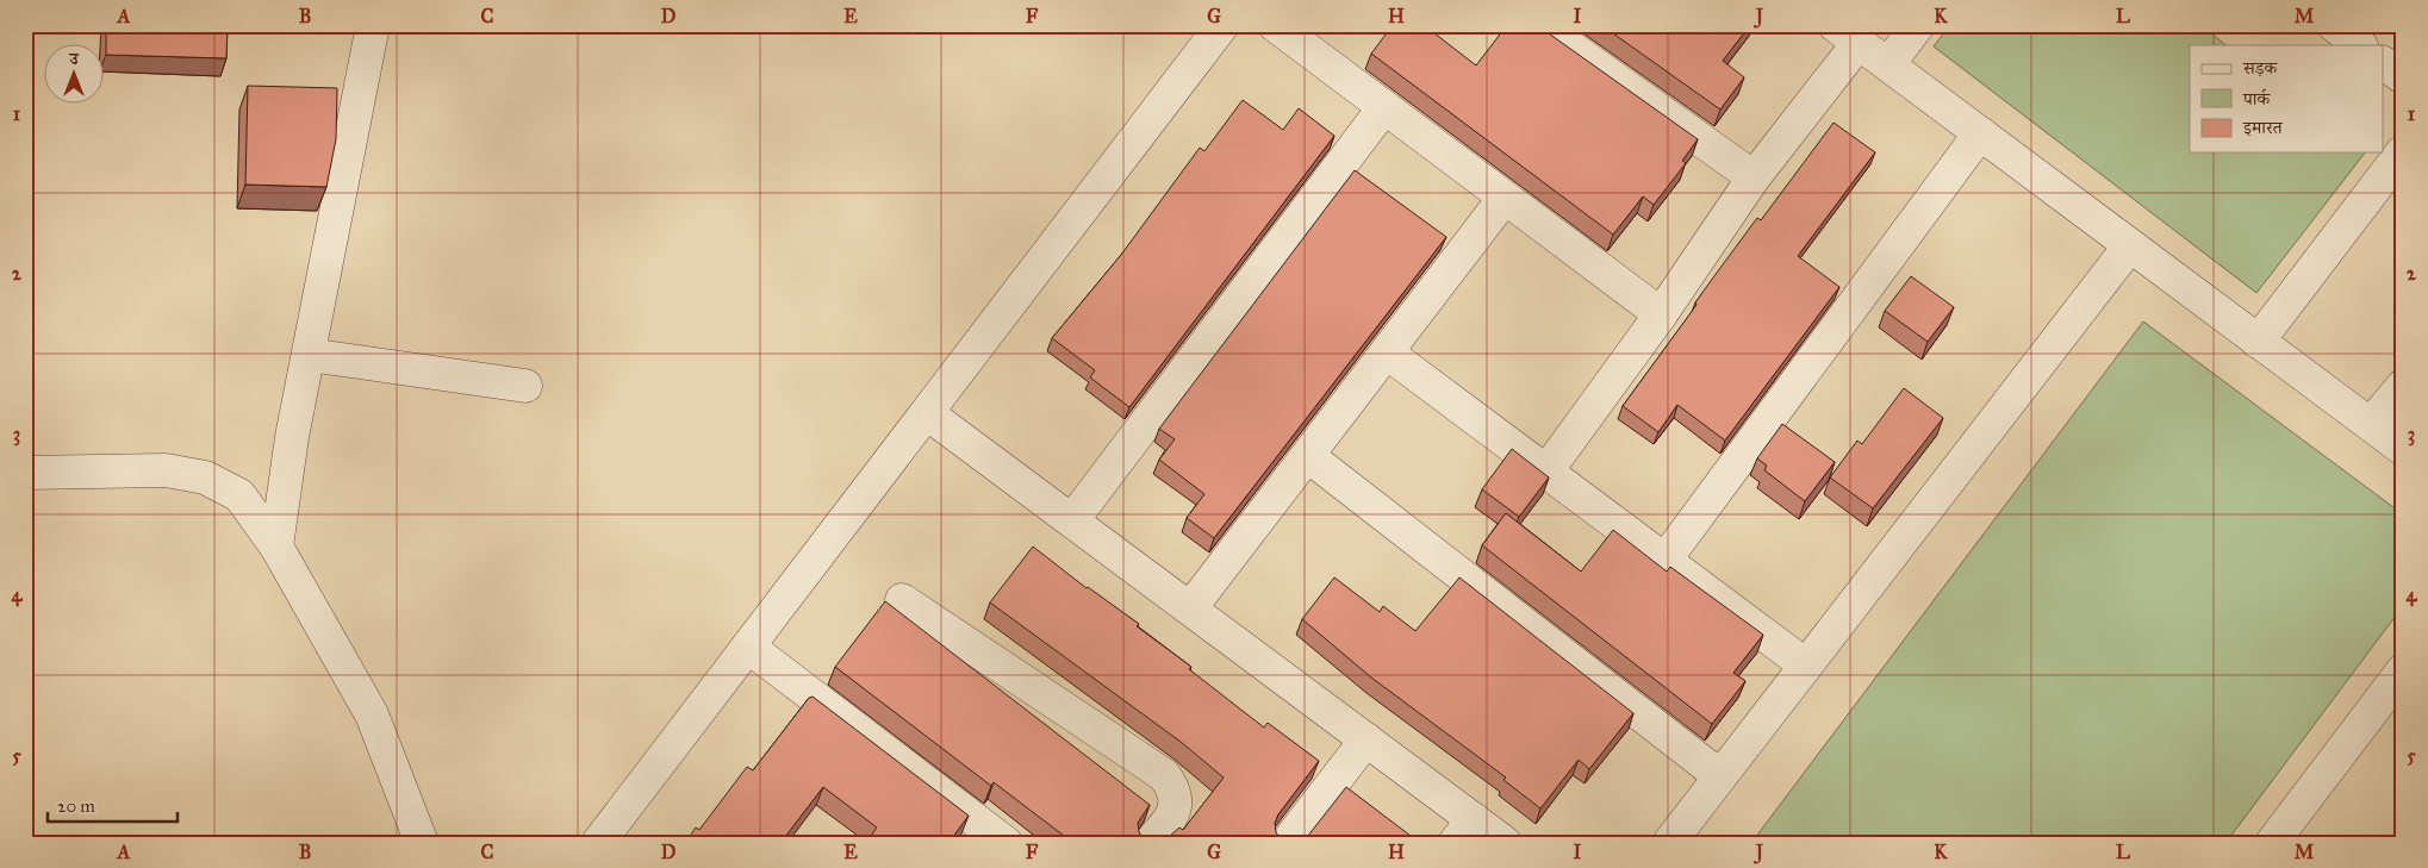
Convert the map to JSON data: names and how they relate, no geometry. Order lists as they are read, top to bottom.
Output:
{
  "legend": ["सड़क", "पार्क", "इमारत"],
  "scale_bar": "20 m",
  "north": "top",
  "grid": {
    "columns": [
      "A",
      "B",
      "C",
      "D",
      "E",
      "F",
      "G",
      "H",
      "I",
      "J",
      "K",
      "L",
      "M"
    ],
    "rows": [
      "1",
      "2",
      "3",
      "4",
      "5"
    ]
  }
}
